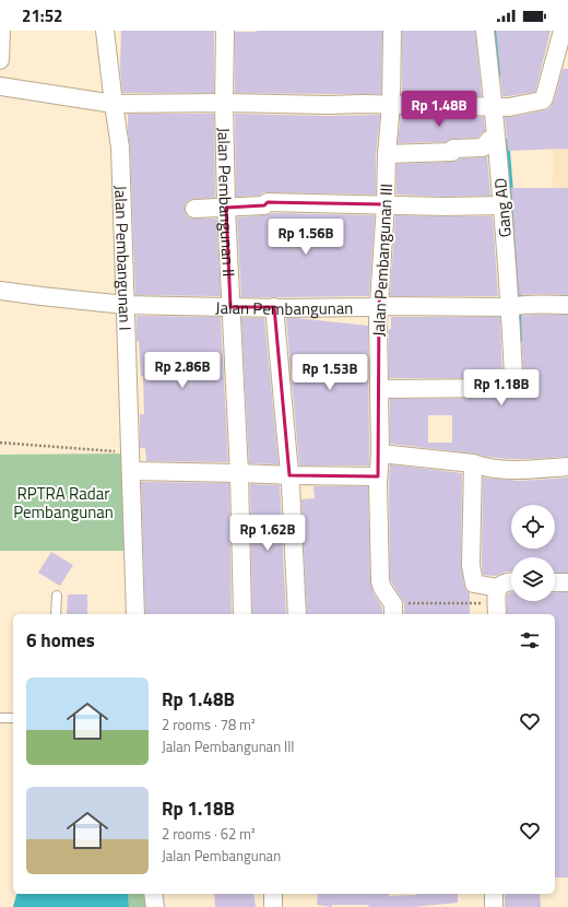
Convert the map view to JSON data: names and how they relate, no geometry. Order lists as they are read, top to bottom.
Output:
{
  "streets": {
    "street": [
      "Jalan Pembangunan II",
      "Gang AD",
      "Jalan Pembangunan I",
      "Jalan Pembangunan III",
      "Jalan Pembangunan"
    ]
  },
  "crossings": [
    ["Jalan Pembangunan II", "Jalan Pembangunan"],
    ["Gang AD", "Jalan Pembangunan III"],
    ["Gang AD", "Jalan Pembangunan"],
    ["Jalan Pembangunan I", "Jalan Pembangunan"],
    ["Jalan Pembangunan III", "Jalan Pembangunan"]
  ],
  "parks": ["RPTRA Radar Pembangunan"],
  "page": {
    "status": "21:52",
    "price": [
      "Rp 1.48B",
      "Rp 1.56B",
      "Rp 2.86B",
      "Rp 1.53B",
      "Rp 1.18B",
      "Rp 1.62B"
    ],
    "heading": "6 homes",
    "list": [
      {
        "name": "Rp 1.48B",
        "note": "2 rooms · 78 m² · Jalan Pembangunan III"
      },
      {
        "name": "Rp 1.18B",
        "note": "2 rooms · 62 m² · Jalan Pembangunan"
      }
    ]
  }
}
